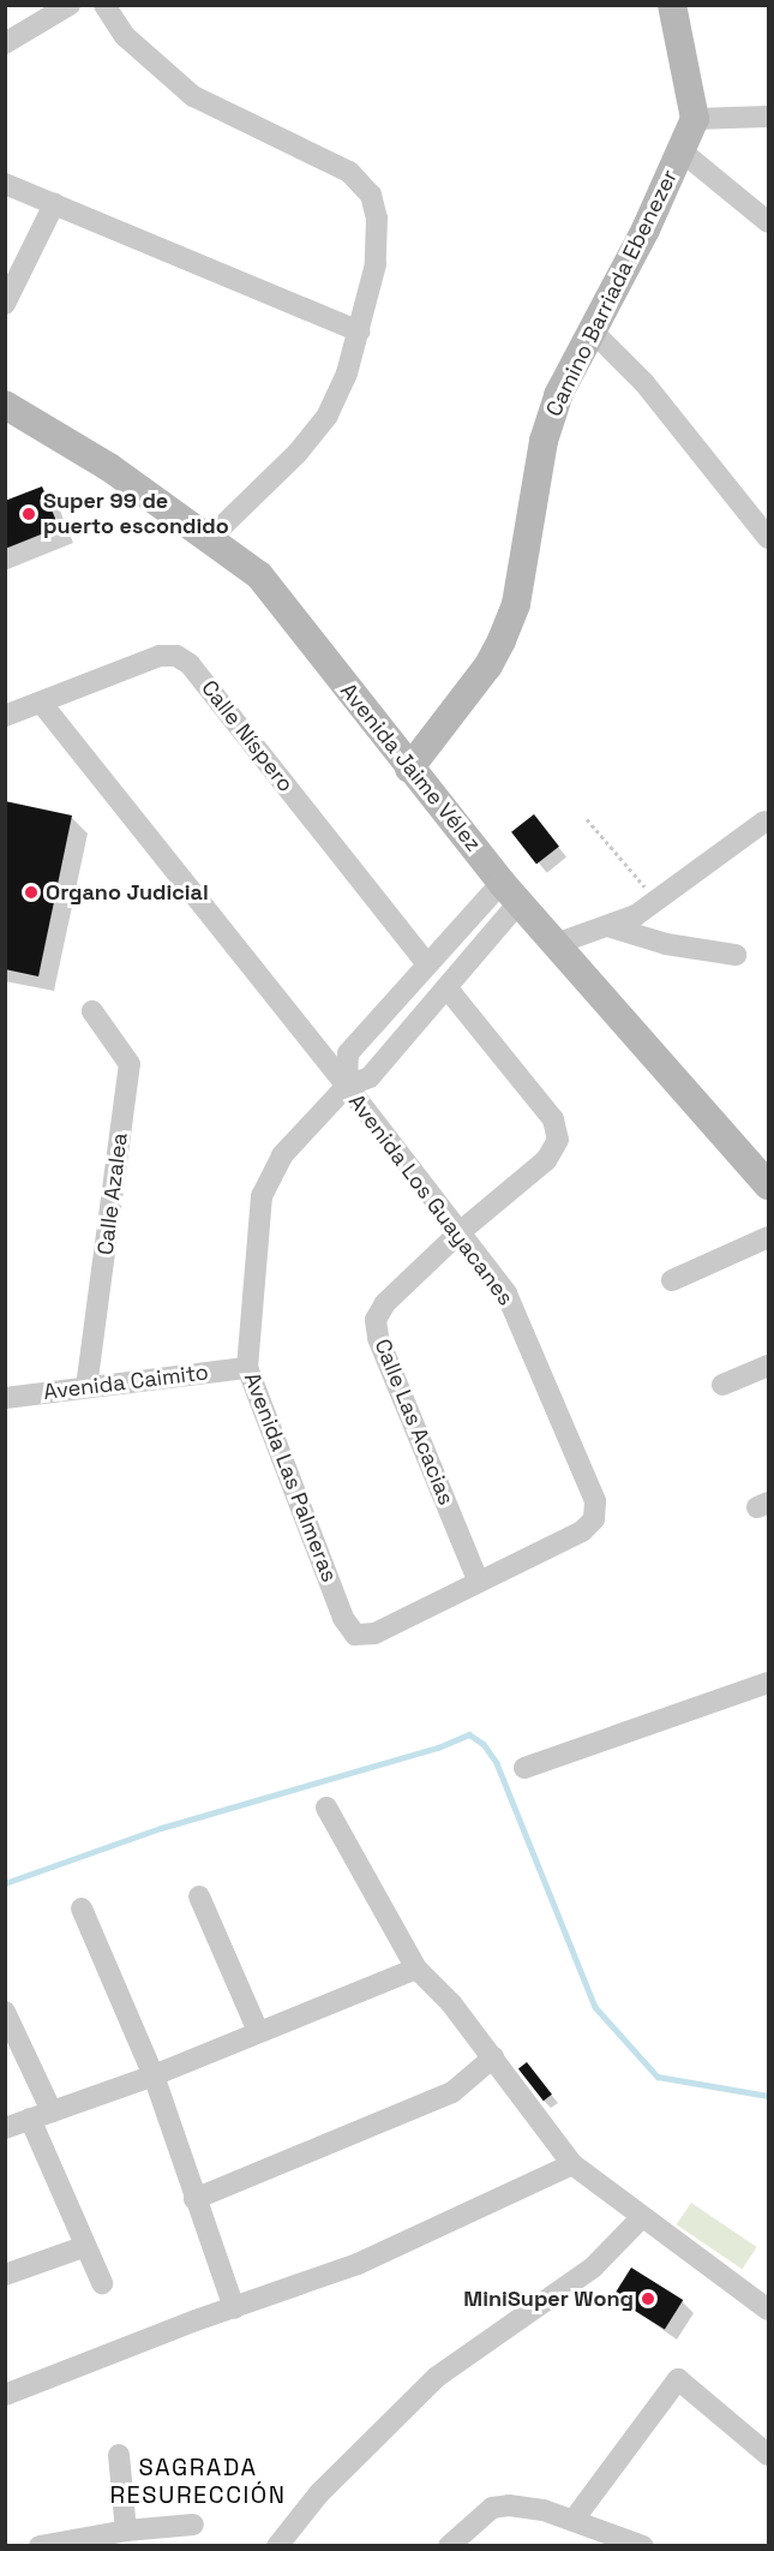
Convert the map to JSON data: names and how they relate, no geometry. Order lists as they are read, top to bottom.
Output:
{
  "streets": {
    "street": [
      "Camino Barriada Ebenezer",
      "Calle Níspero",
      "Avenida Jaime Vélez",
      "Calle Azalea",
      "Avenida Los Guayacanes",
      "Avenida Caimito",
      "Calle Las Acacias",
      "Avenida Las Palmeras"
    ]
  },
  "crossings": [
    ["Camino Barriada Ebenezer", "Avenida Jaime Vélez"],
    ["Calle Níspero", "Avenida Los Guayacanes"],
    ["Avenida Jaime Vélez", "Avenida Las Palmeras"],
    ["Calle Azalea", "Avenida Caimito"],
    ["Avenida Los Guayacanes", "Calle Las Acacias"],
    ["Avenida Los Guayacanes", "Avenida Las Palmeras"],
    ["Avenida Caimito", "Avenida Las Palmeras"],
    ["Calle Las Acacias", "Avenida Las Palmeras"]
  ],
  "districts": ["SAGRADA RESURECCIÓN"],
  "places": ["Super 99 de puerto escondido", "Organo Judicial", "MiniSuper Wong"]
}
